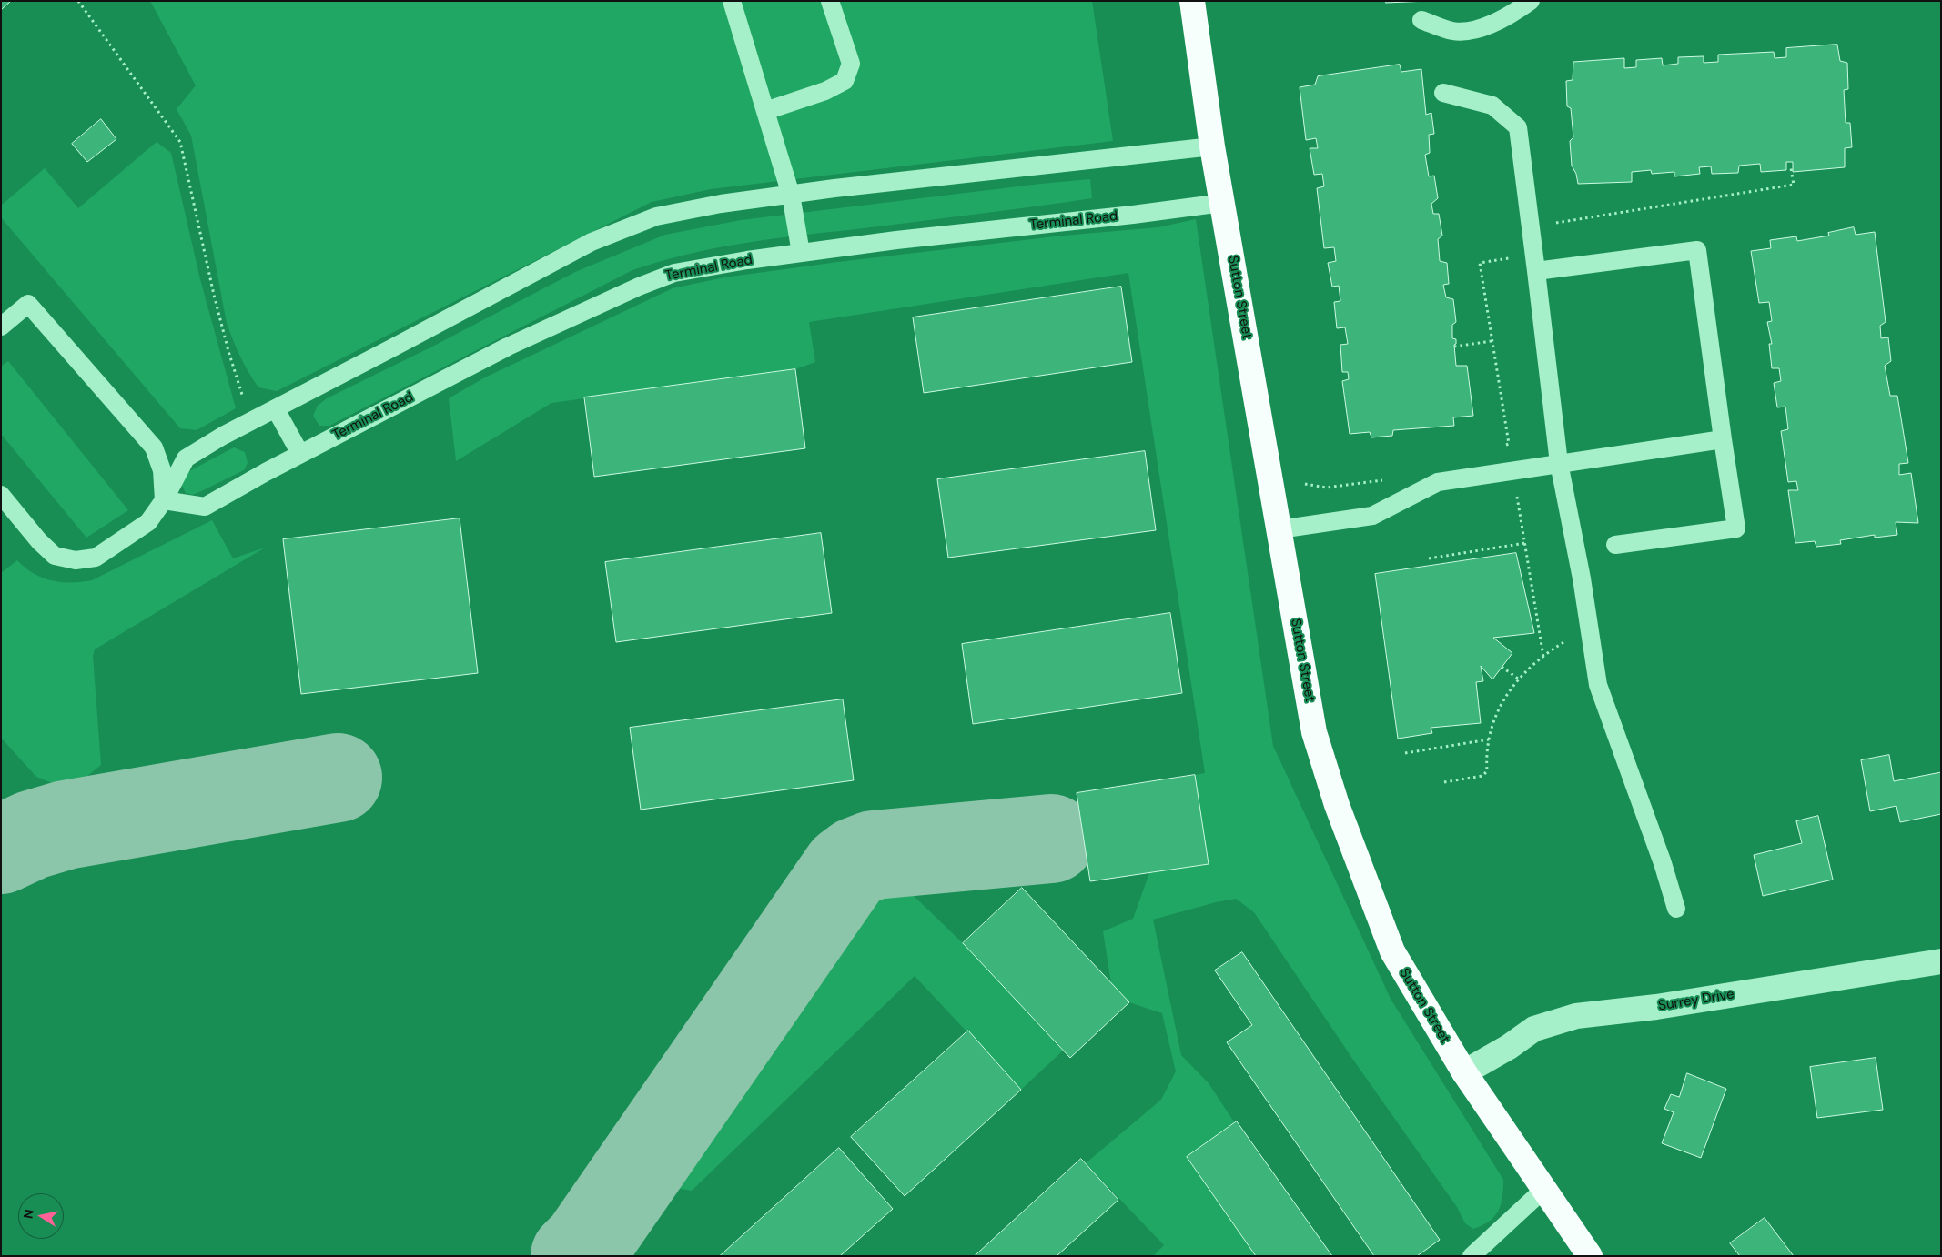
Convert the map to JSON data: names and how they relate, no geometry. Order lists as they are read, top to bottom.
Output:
{
  "streets": {
    "highway": ["Sutton Street"],
    "street": ["Surrey Drive"],
    "lane": ["Terminal Road"]
  },
  "crossings": [
    ["Terminal Road", "Sutton Street"],
    ["Sutton Street", "Surrey Drive"]
  ],
  "north": "left"
}
